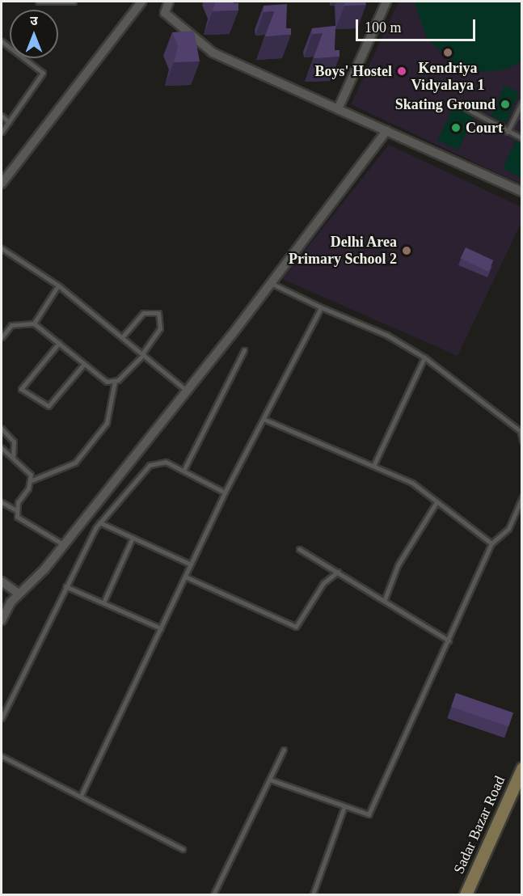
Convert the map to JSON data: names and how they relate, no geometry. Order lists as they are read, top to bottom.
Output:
{
  "streets": {
    "street": ["Sadar Bazar Road"]
  },
  "places": [
    "Kendriya Vidyalaya 1",
    "Boys' Hostel",
    "Skating Ground",
    "Court",
    "Delhi Area Primary School 2"
  ],
  "scale_bar": "100 m",
  "north": "top"
}
